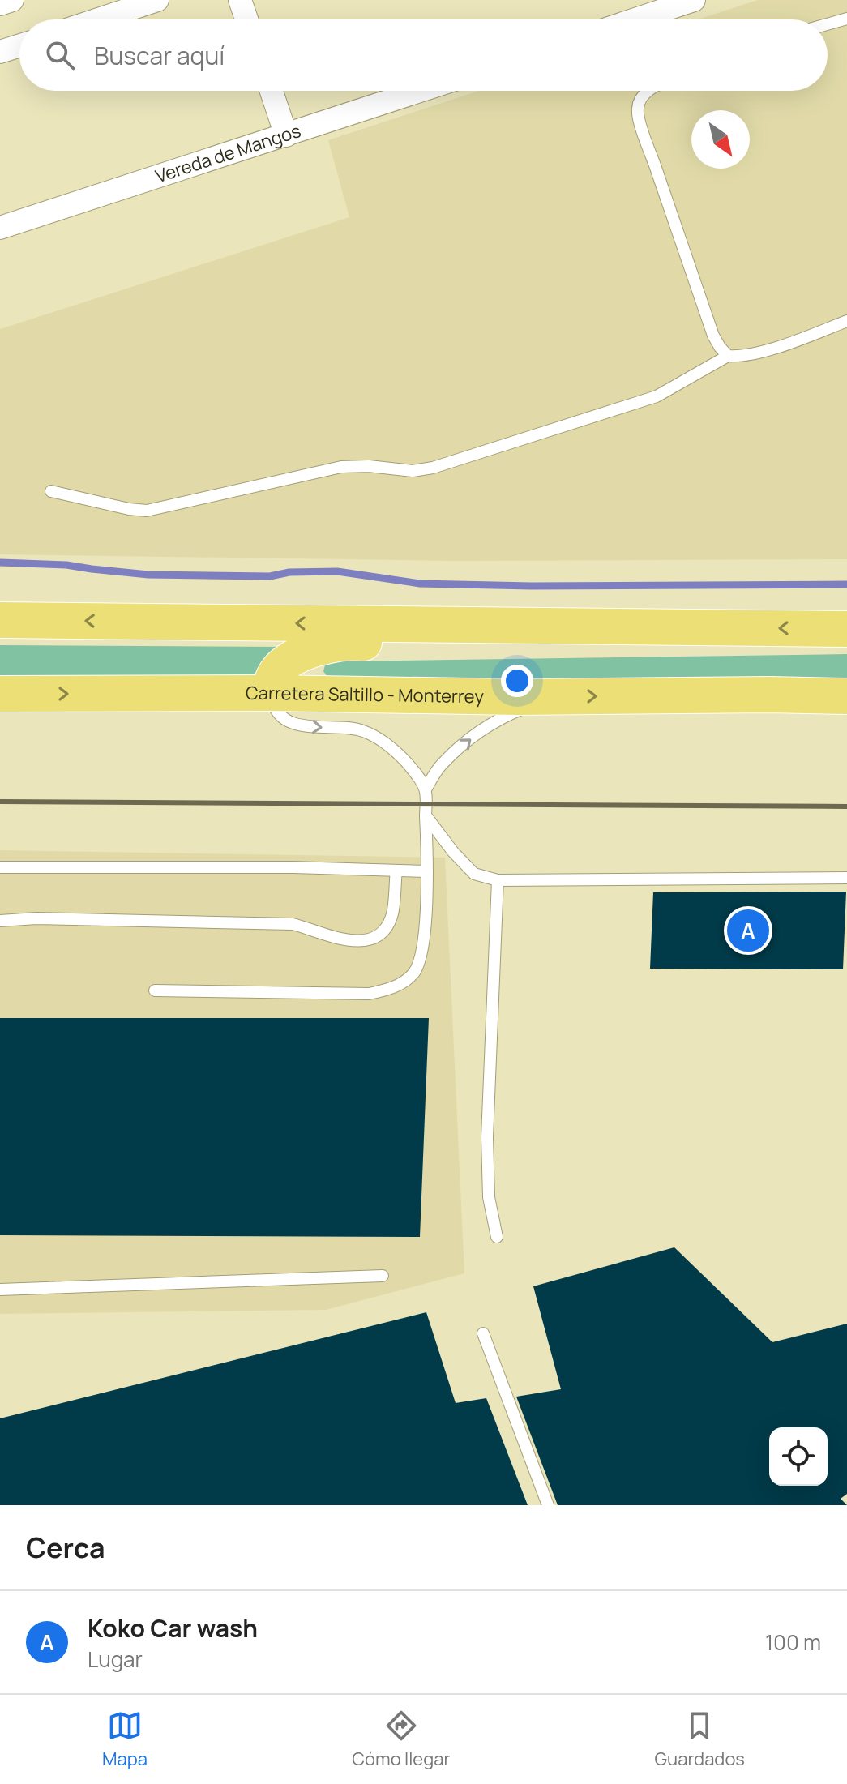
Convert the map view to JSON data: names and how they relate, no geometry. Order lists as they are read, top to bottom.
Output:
{
  "streets": {
    "main road": ["Carretera Saltillo - Monterrey"],
    "street": ["Vereda de Mangos"]
  },
  "north": "bottom right",
  "page": {
    "search": "Buscar aquí",
    "pins": "A",
    "heading": "Cerca",
    "list": [
      {
        "mark": "A",
        "name": "Koko Car wash",
        "note": "Lugar",
        "value": "100 m"
      }
    ],
    "nav": ["Mapa", "Cómo llegar", "Guardados"]
  }
}
